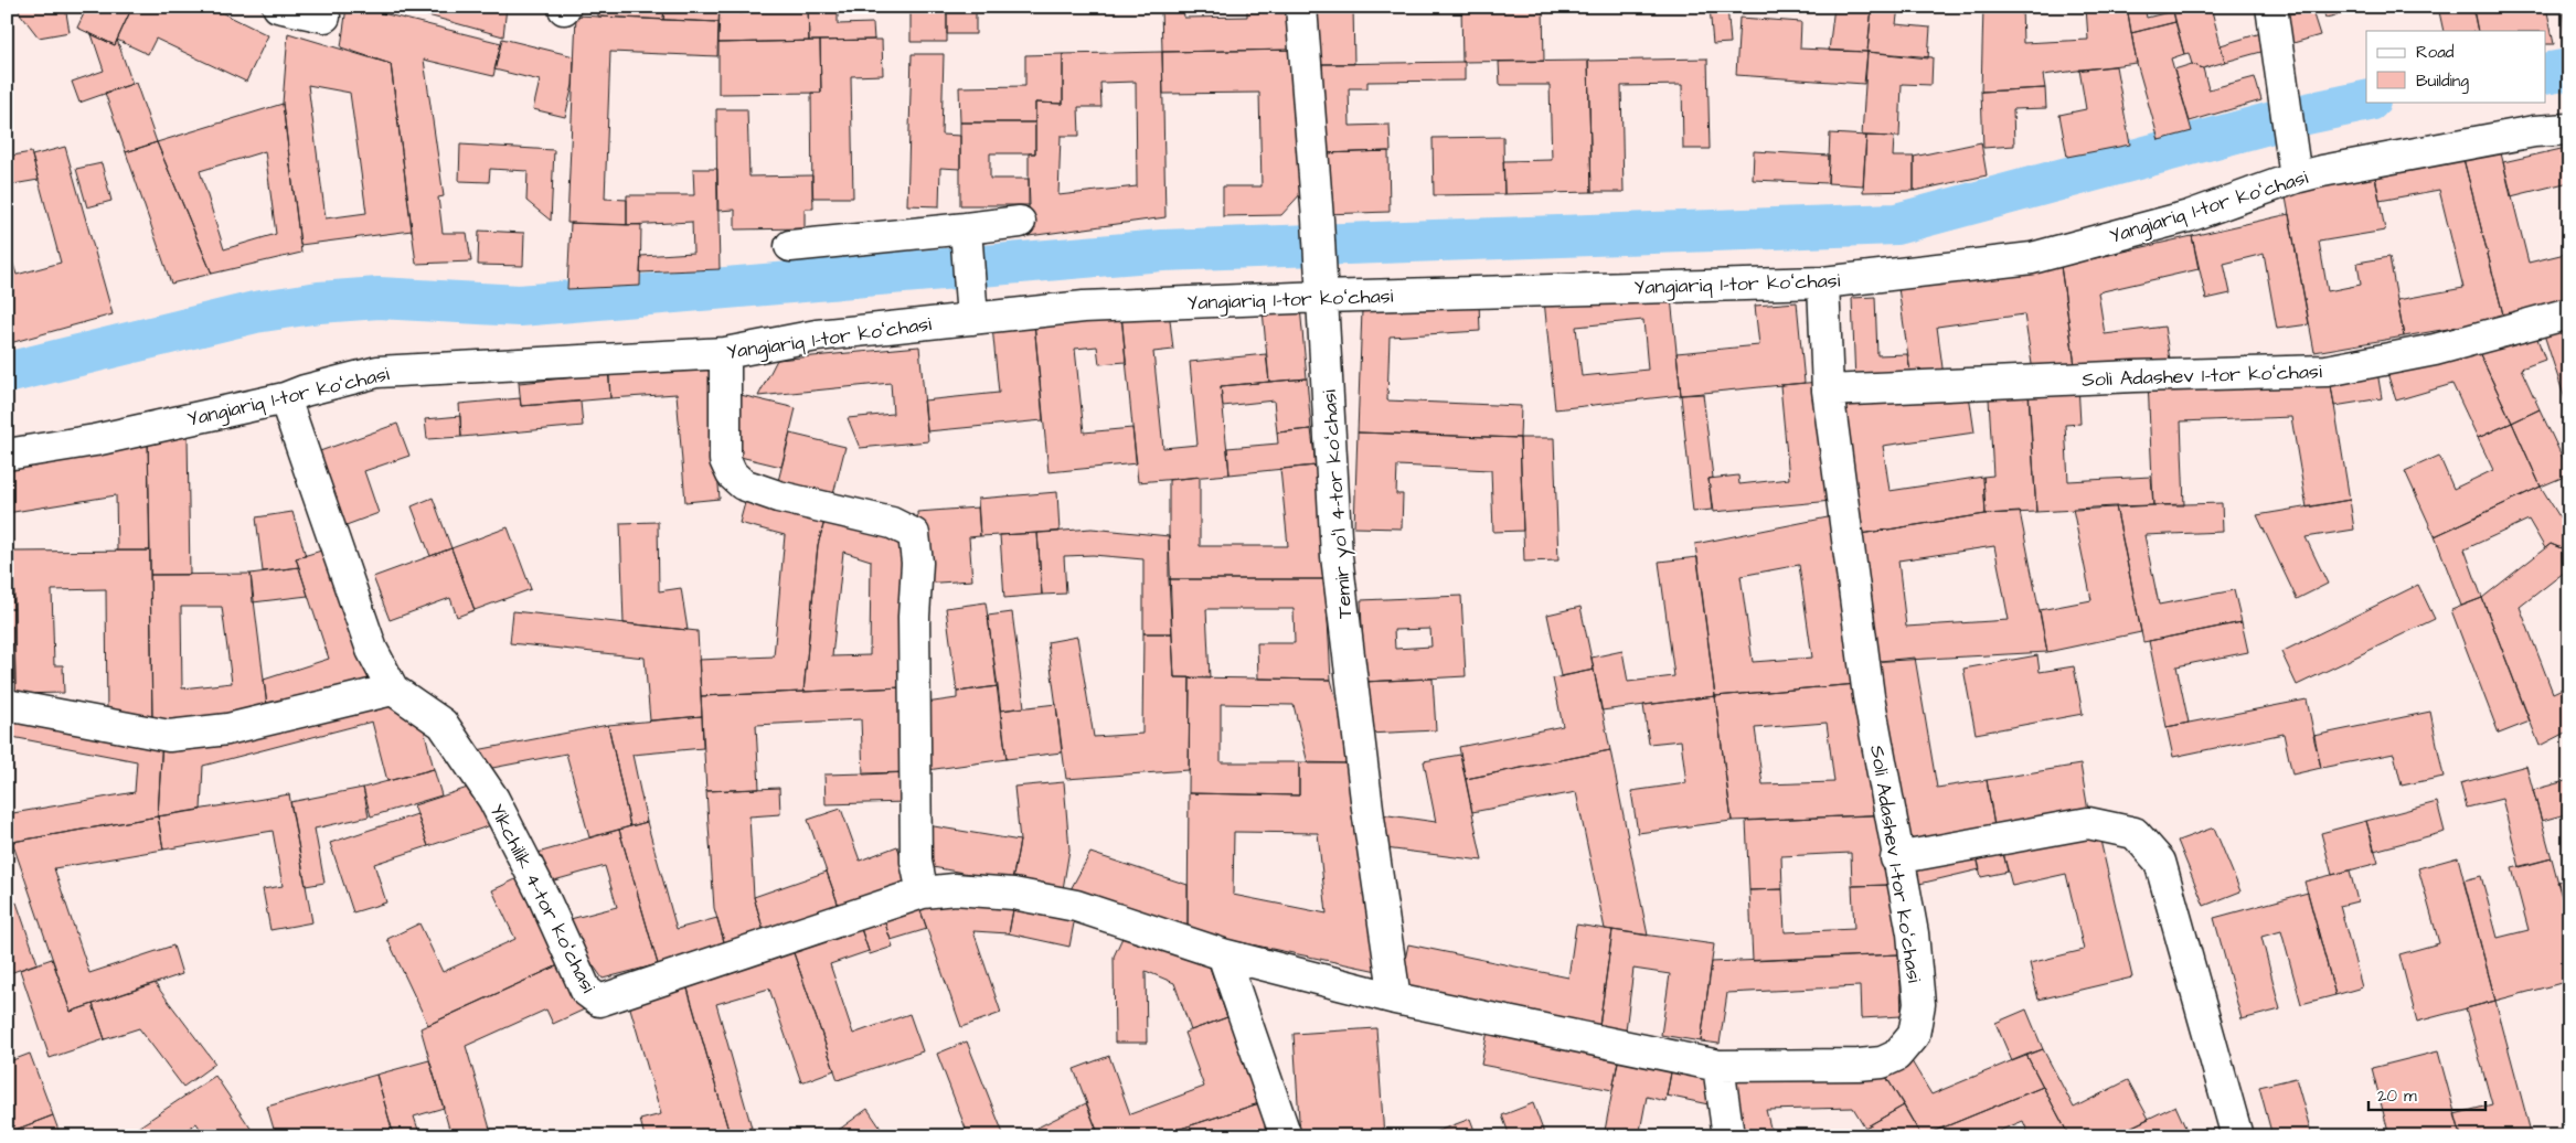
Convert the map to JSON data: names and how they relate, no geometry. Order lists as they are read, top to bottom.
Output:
{
  "streets": {
    "street": [
      "Yangiariq 1-tor koʻchasi",
      "Soli Adashev 1-tor koʻchasi",
      "Temir yoʻl 4-tor koʻchasi",
      "Yikchilik 4-tor koʻchasi"
    ]
  },
  "crossings": [
    ["Yangiariq 1-tor koʻchasi", "Soli Adashev 1-tor koʻchasi"],
    ["Yangiariq 1-tor koʻchasi", "Temir yoʻl 4-tor koʻchasi"],
    ["Soli Adashev 1-tor koʻchasi", "Temir yoʻl 4-tor koʻchasi"],
    ["Soli Adashev 1-tor koʻchasi", "Yikchilik 4-tor koʻchasi"]
  ],
  "legend": ["Road", "Building"],
  "scale_bar": "20 m"
}
